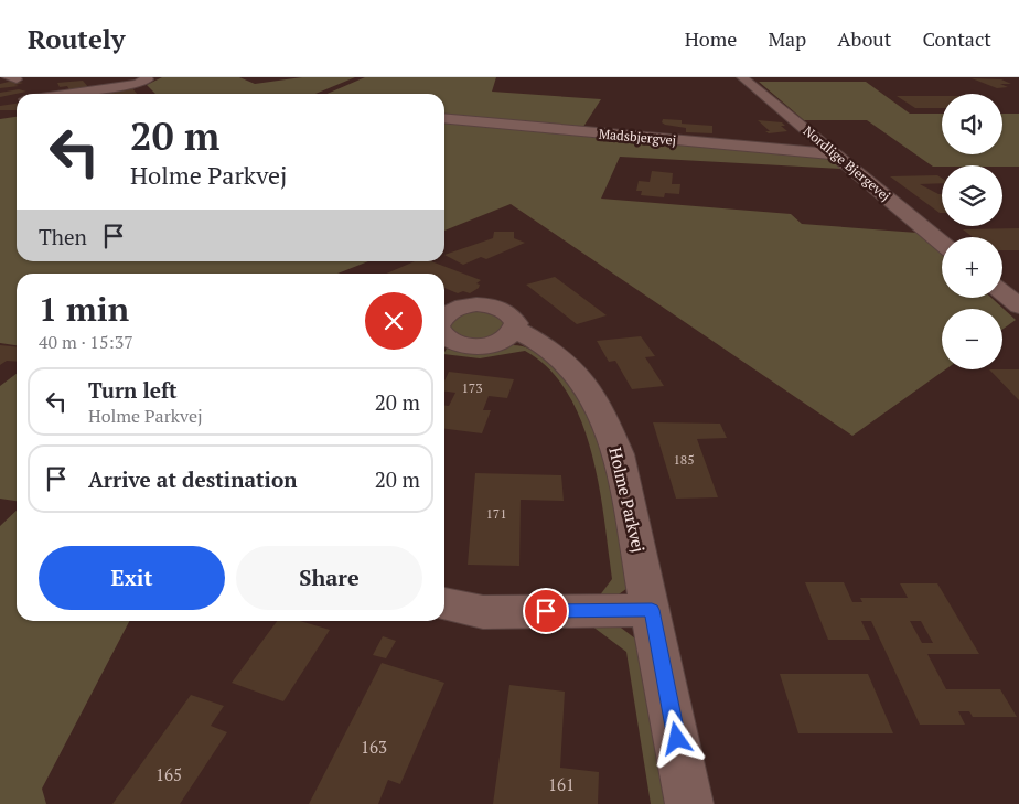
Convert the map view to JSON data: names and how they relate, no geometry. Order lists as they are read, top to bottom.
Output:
{
  "streets": {
    "street": ["Madsbjergvej", "Nordlige Bjergevej", "Holme Parkvej"]
  },
  "crossings": [
    ["Madsbjergvej", "Nordlige Bjergevej"]
  ],
  "house_numbers": [
    "173",
    "185",
    "171",
    "163",
    "165",
    "161"
  ],
  "page": {
    "header": "Routely",
    "nav": [
      "Home",
      "Map",
      "About",
      "Contact"
    ],
    "map_buttons": ["+", "−"],
    "turn": ["20 m", "Holme Parkvej"],
    "then": "Then",
    "heading": ["1 min", "40 m · 15:37"],
    "list": [
      {
        "name": "Turn left",
        "note": "Holme Parkvej",
        "value": "20 m"
      },
      {
        "name": "Arrive at destination",
        "value": "20 m"
      }
    ],
    "buttons": ["Exit", "Share"]
  }
}
